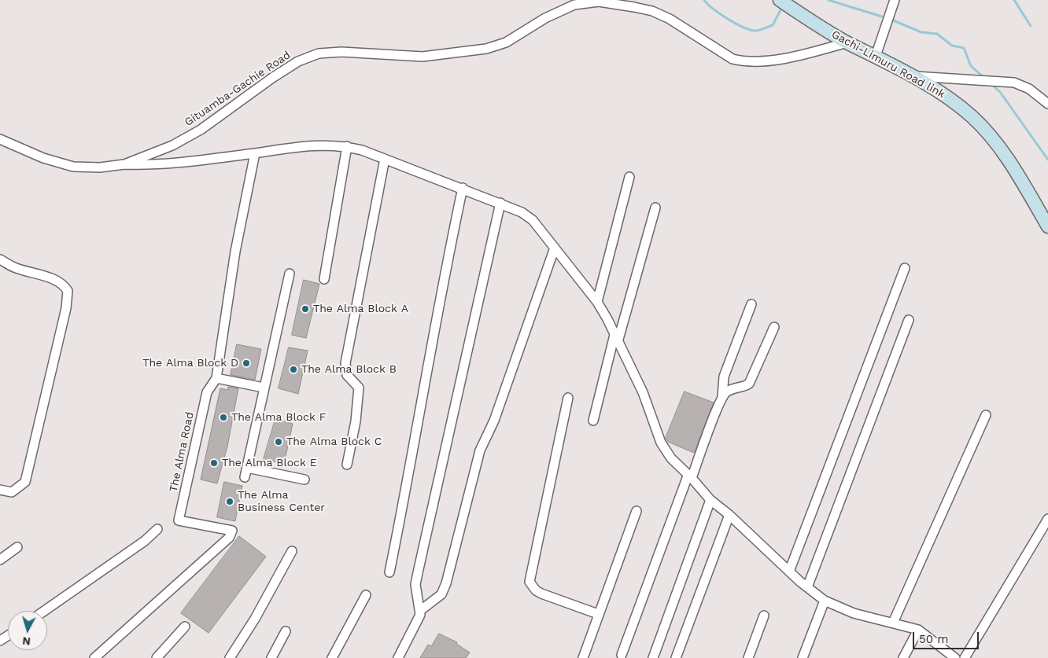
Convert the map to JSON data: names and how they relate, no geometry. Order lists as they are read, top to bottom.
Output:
{
  "streets": {
    "main road": ["Gachi-Limuru Road link"],
    "street": ["Gituamba-Gachie Road", "The Alma Road"]
  },
  "crossings": [
    ["Gachi-Limuru Road link", "Gituamba-Gachie Road"]
  ],
  "places": [
    "The Alma Block A",
    "The Alma Block D",
    "The Alma Block B",
    "The Alma Block F",
    "The Alma Block C",
    "The Alma Block E",
    "The Alma Business Center"
  ],
  "scale_bar": "50 m",
  "north": "bottom"
}
